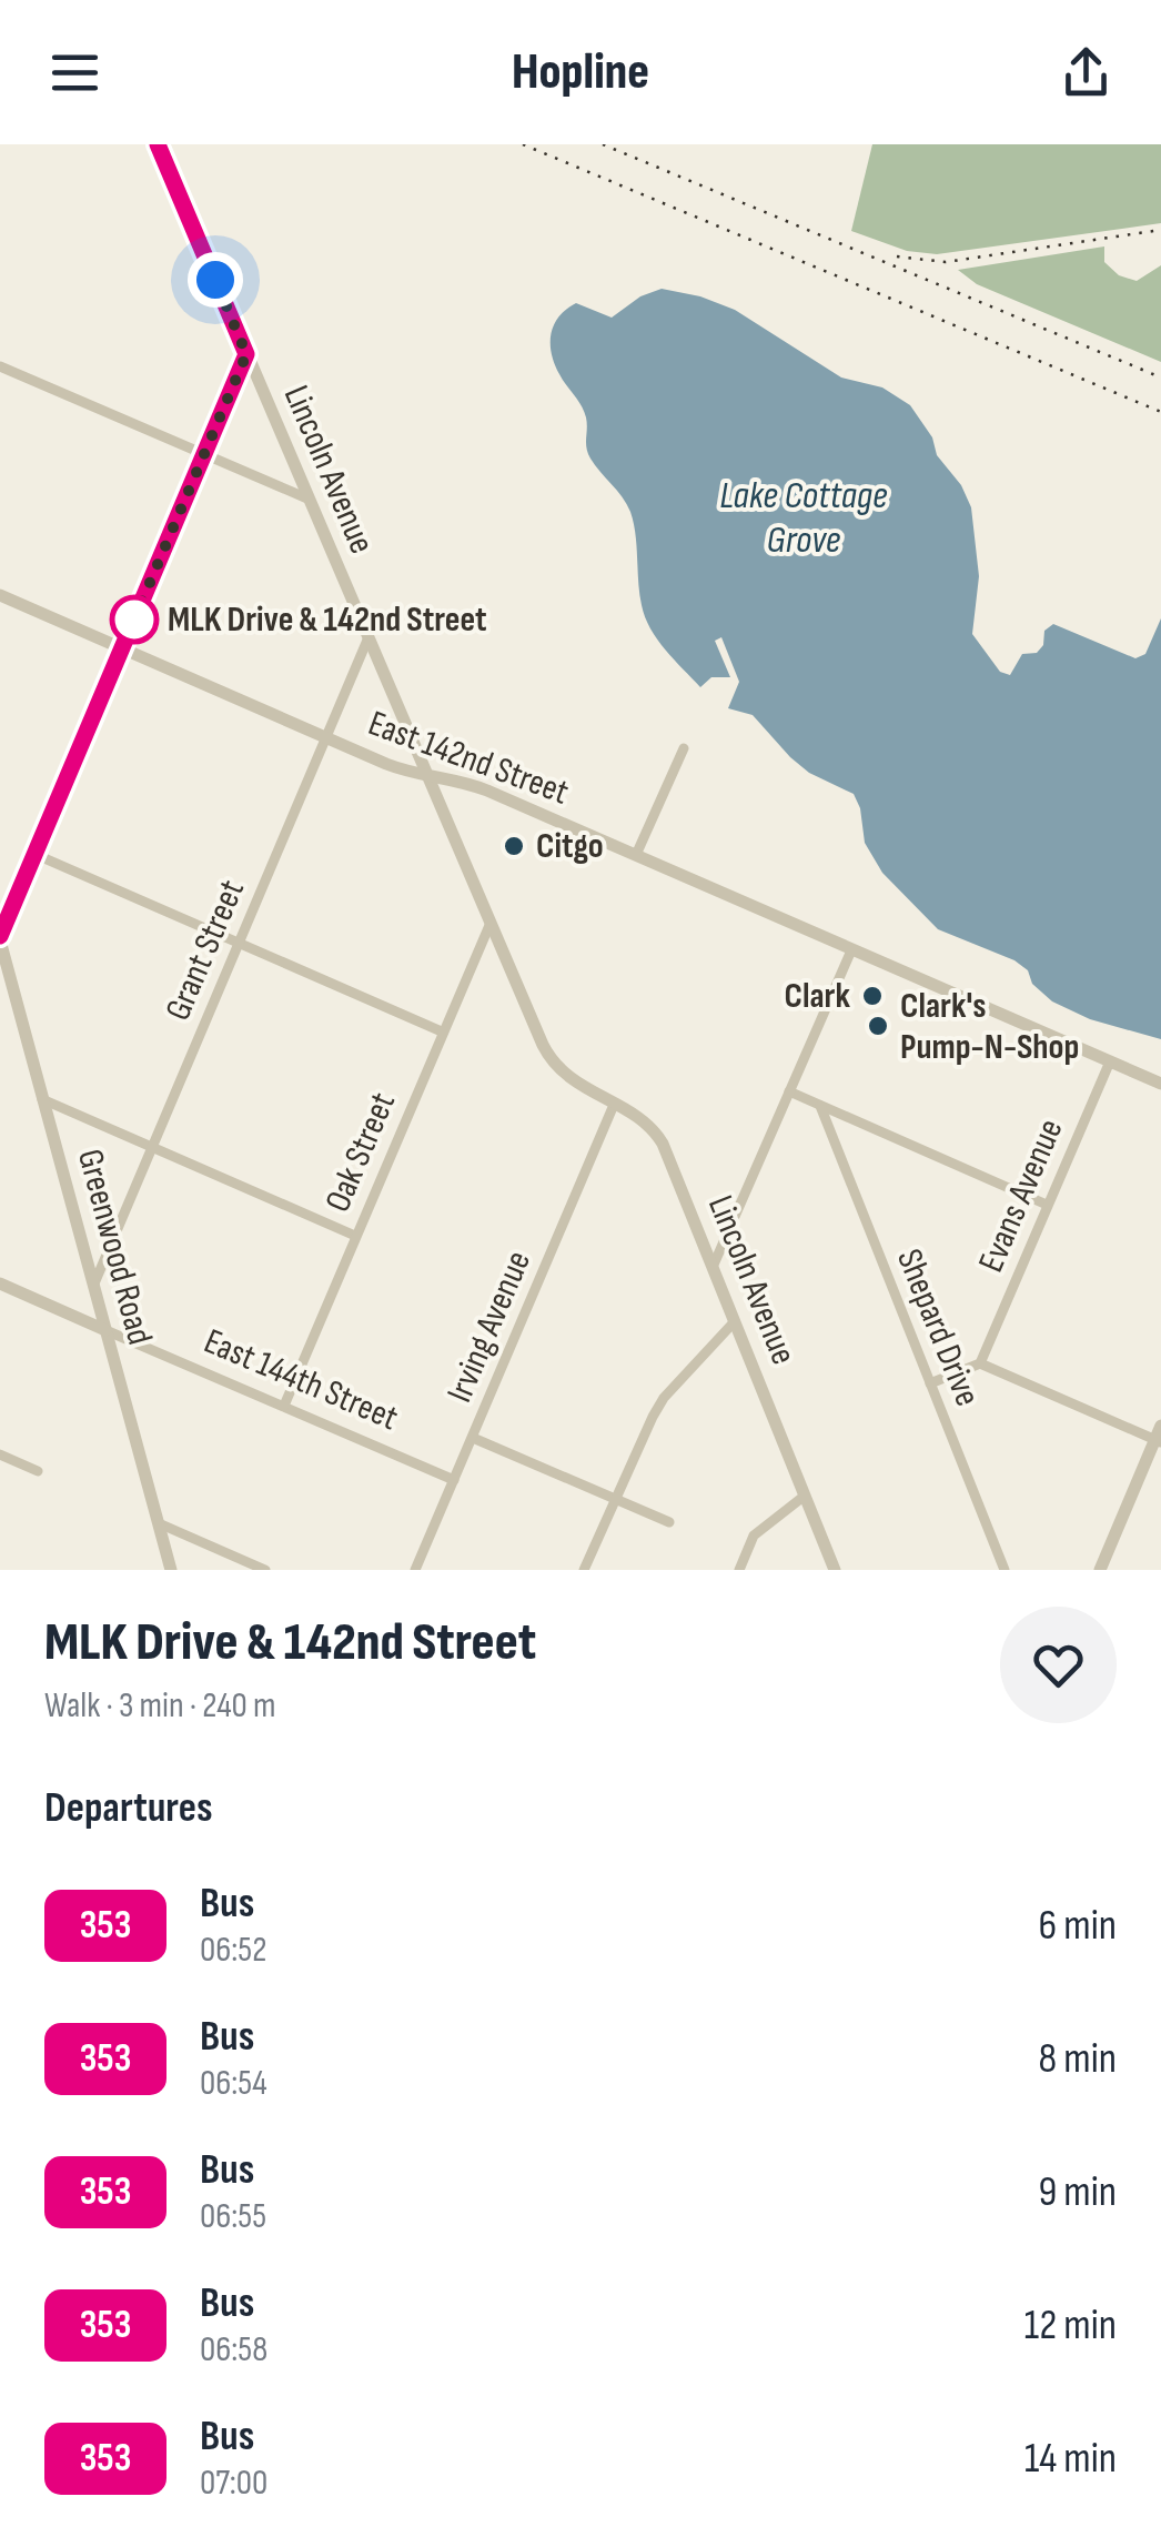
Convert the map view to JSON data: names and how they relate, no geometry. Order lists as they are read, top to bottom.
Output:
{
  "streets": {
    "street": [
      "Lincoln Avenue",
      "East 142nd Street",
      "Grant Street",
      "Oak Street",
      "Evans Avenue",
      "Greenwood Road",
      "Irving Avenue",
      "Shepard Drive",
      "East 144th Street"
    ]
  },
  "crossings": [
    ["Lincoln Avenue", "East 142nd Street"],
    ["Lincoln Avenue", "Grant Street"],
    ["Lincoln Avenue", "Oak Street"],
    ["Lincoln Avenue", "Irving Avenue"],
    ["East 142nd Street", "Grant Street"],
    ["East 142nd Street", "Evans Avenue"],
    ["Grant Street", "Greenwood Road"],
    ["Oak Street", "East 144th Street"],
    ["Greenwood Road", "East 144th Street"],
    ["Irving Avenue", "East 144th Street"]
  ],
  "water": ["Lake Cottage Grove"],
  "places": [
    "MLK Drive & 142nd Street",
    "Citgo",
    "Clark",
    "Clark's Pump-N-Shop"
  ],
  "lines": ["bus line 353"],
  "page": {
    "header": "Hopline",
    "heading": [
      ["MLK Drive & 142nd Street", "Walk · 3 min · 240 m"],
      "Departures"
    ],
    "list": [
      {
        "mark": "353",
        "name": "Bus",
        "note": "06:52",
        "value": "6 min"
      },
      {
        "mark": "353",
        "name": "Bus",
        "note": "06:54",
        "value": "8 min"
      },
      {
        "mark": "353",
        "name": "Bus",
        "note": "06:55",
        "value": "9 min"
      },
      {
        "mark": "353",
        "name": "Bus",
        "note": "06:58",
        "value": "12 min"
      },
      {
        "mark": "353",
        "name": "Bus",
        "note": "07:00",
        "value": "14 min"
      }
    ]
  }
}
